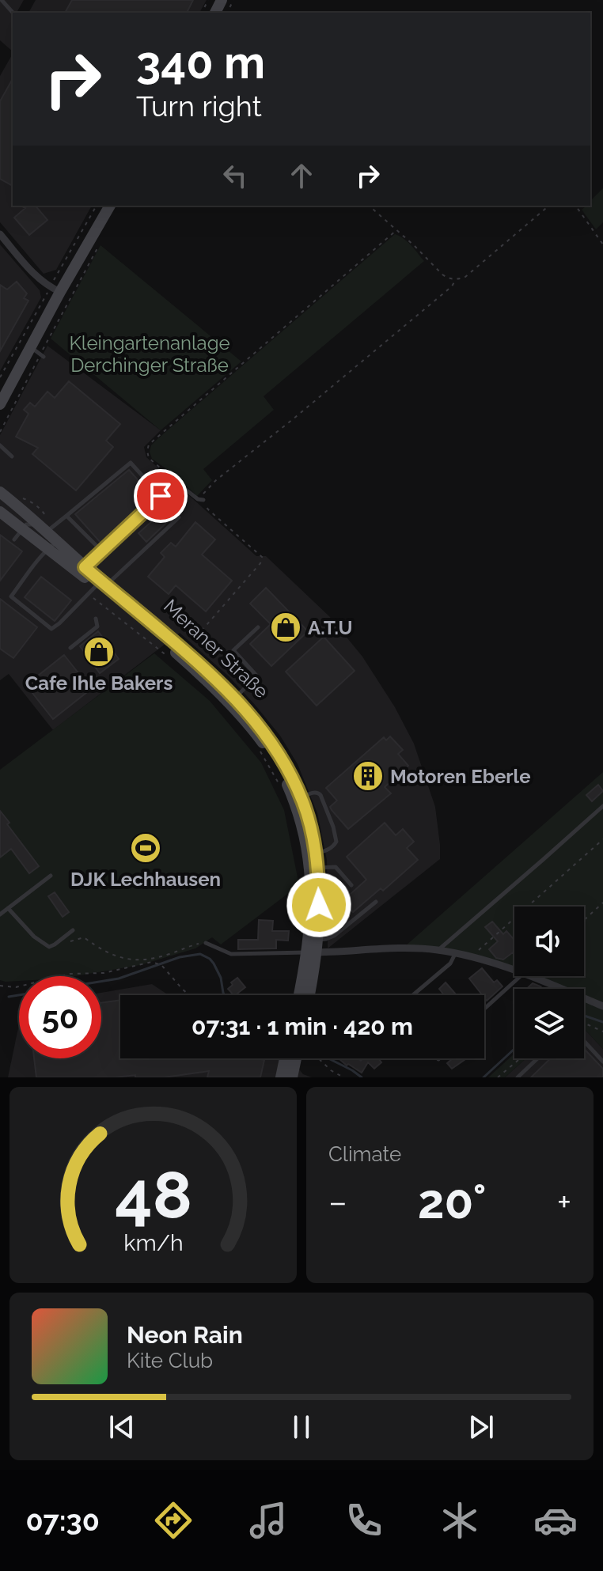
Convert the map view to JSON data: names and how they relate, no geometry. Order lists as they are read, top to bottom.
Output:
{
  "streets": {
    "main road": ["Meraner Straße"]
  },
  "parks": ["Kleingartenanlage Derchinger Straße"],
  "places": {
    "shop": ["A.T.U", "Cafe Ihle Bakers"],
    "building": ["Motoren Eberle"],
    "sports": ["DJK Lechhausen"]
  },
  "page": {
    "turn": ["340 m", "Turn right"],
    "limit": "50",
    "trip": "07:31 · 1 min · 420 m",
    "tile": "Climate",
    "heat": ["−", "20°", "+"],
    "song": ["Neon Rain", "Kite Club"],
    "tabs": "07:30",
    "gauge": ["48", "km/h"]
  }
}
